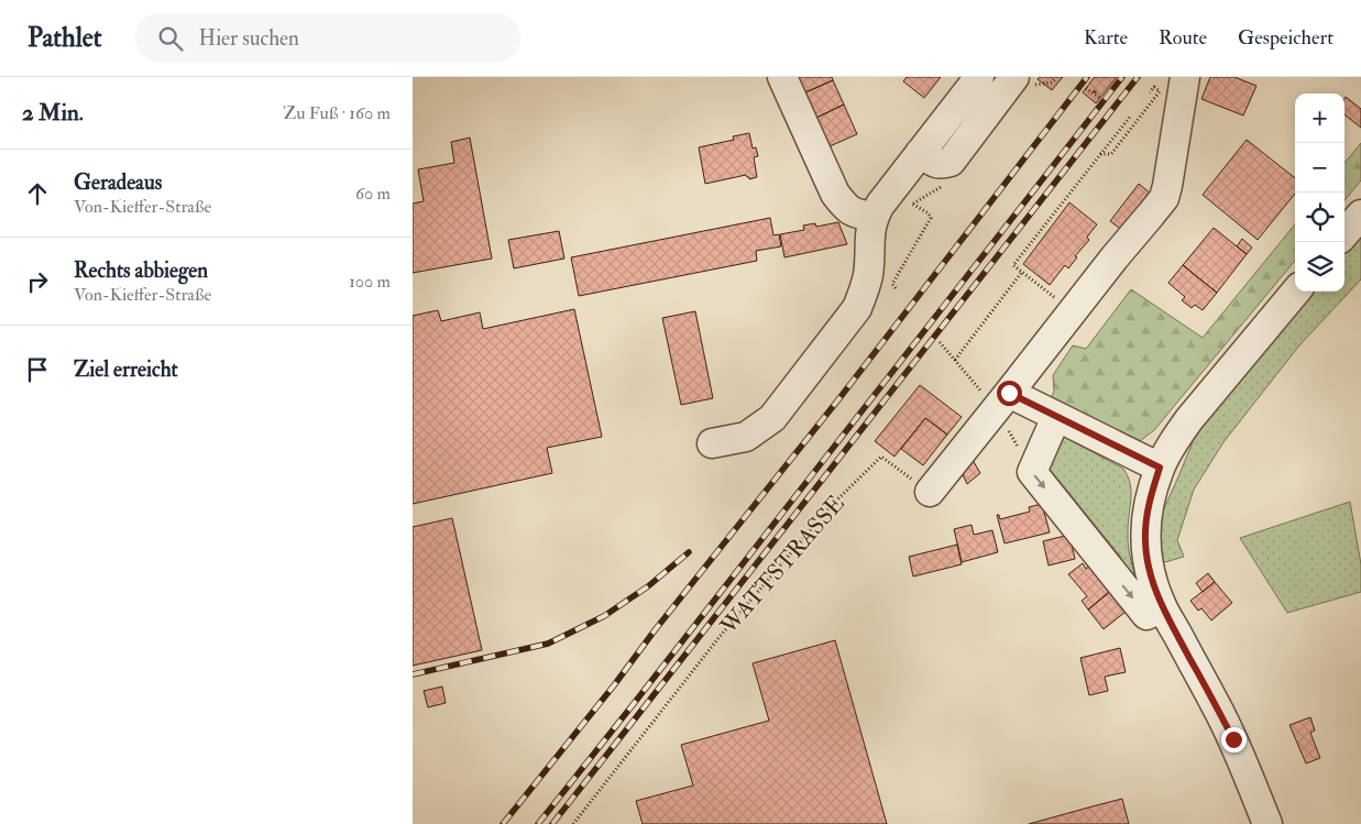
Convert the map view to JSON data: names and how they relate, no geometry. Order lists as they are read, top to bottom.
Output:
{
  "streets": {
    "path": ["WATTSTRASSE"]
  },
  "page": {
    "header": "Pathlet",
    "search": "Hier suchen",
    "nav": ["Karte", "Route", "Gespeichert"],
    "heading": ["2 Min.", "Zu Fuß · 160 m"],
    "map_buttons": ["+", "−"],
    "list": [
      ["Geradeaus", "Von-Kieffer-Straße", "60 m"],
      ["Rechts abbiegen", "Von-Kieffer-Straße", "100 m"],
      "Ziel erreicht"
    ]
  }
}
